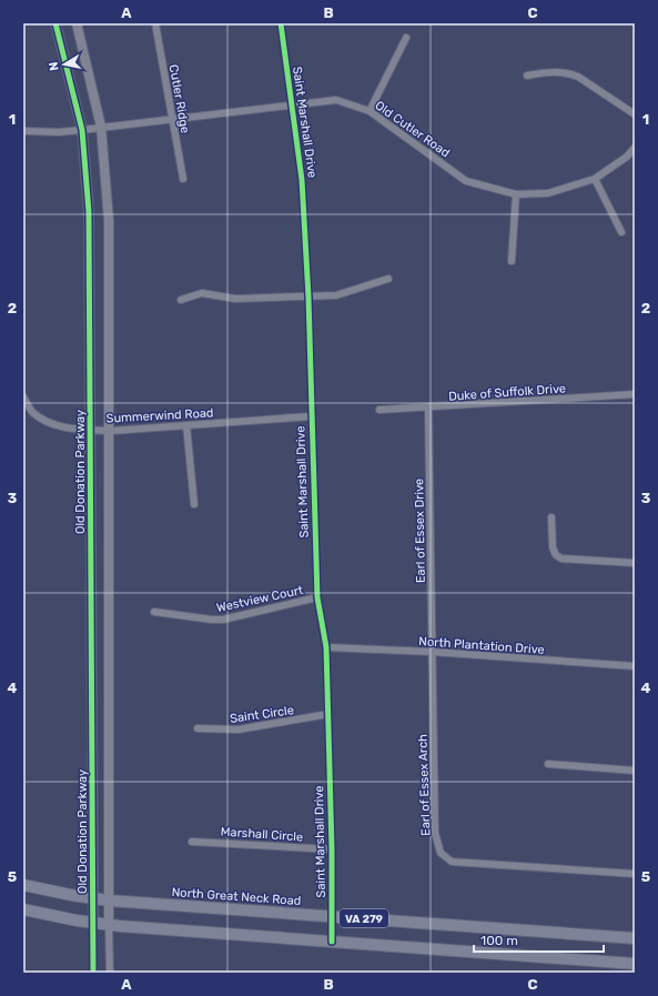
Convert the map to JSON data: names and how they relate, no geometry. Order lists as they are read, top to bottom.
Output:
{
  "streets": {
    "main road": ["North Great Neck Road", "VA 279"],
    "street": [
      "Cutler Ridge",
      "Saint Marshall Drive",
      "Old Cutler Road",
      "Duke of Suffolk Drive",
      "Summerwind Road",
      "Old Donation Parkway",
      "Earl of Essex Drive",
      "Westview Court",
      "North Plantation Drive",
      "Saint Circle",
      "Earl of Essex Arch",
      "Marshall Circle"
    ]
  },
  "crossings": [
    ["Cutler Ridge", "Old Cutler Road"],
    ["Saint Marshall Drive", "Old Cutler Road"],
    ["Saint Marshall Drive", "Summerwind Road"],
    ["Saint Marshall Drive", "Westview Court"],
    ["Saint Marshall Drive", "North Plantation Drive"],
    ["Saint Marshall Drive", "Saint Circle"],
    ["Saint Marshall Drive", "Marshall Circle"],
    ["Saint Marshall Drive", "North Great Neck Road"],
    ["Saint Marshall Drive", "VA 279"],
    ["Old Cutler Road", "Old Donation Parkway"],
    ["Duke of Suffolk Drive", "Earl of Essex Drive"],
    ["Summerwind Road", "Old Donation Parkway"],
    ["Old Donation Parkway", "North Great Neck Road"],
    ["Old Donation Parkway", "VA 279"],
    ["Earl of Essex Drive", "North Plantation Drive"],
    ["Earl of Essex Drive", "Earl of Essex Arch"],
    ["North Plantation Drive", "Earl of Essex Arch"]
  ],
  "scale_bar": "100 m",
  "north": "left",
  "grid": {
    "columns": ["A", "B", "C"],
    "rows": [
      "1",
      "2",
      "3",
      "4",
      "5"
    ]
  }
}
